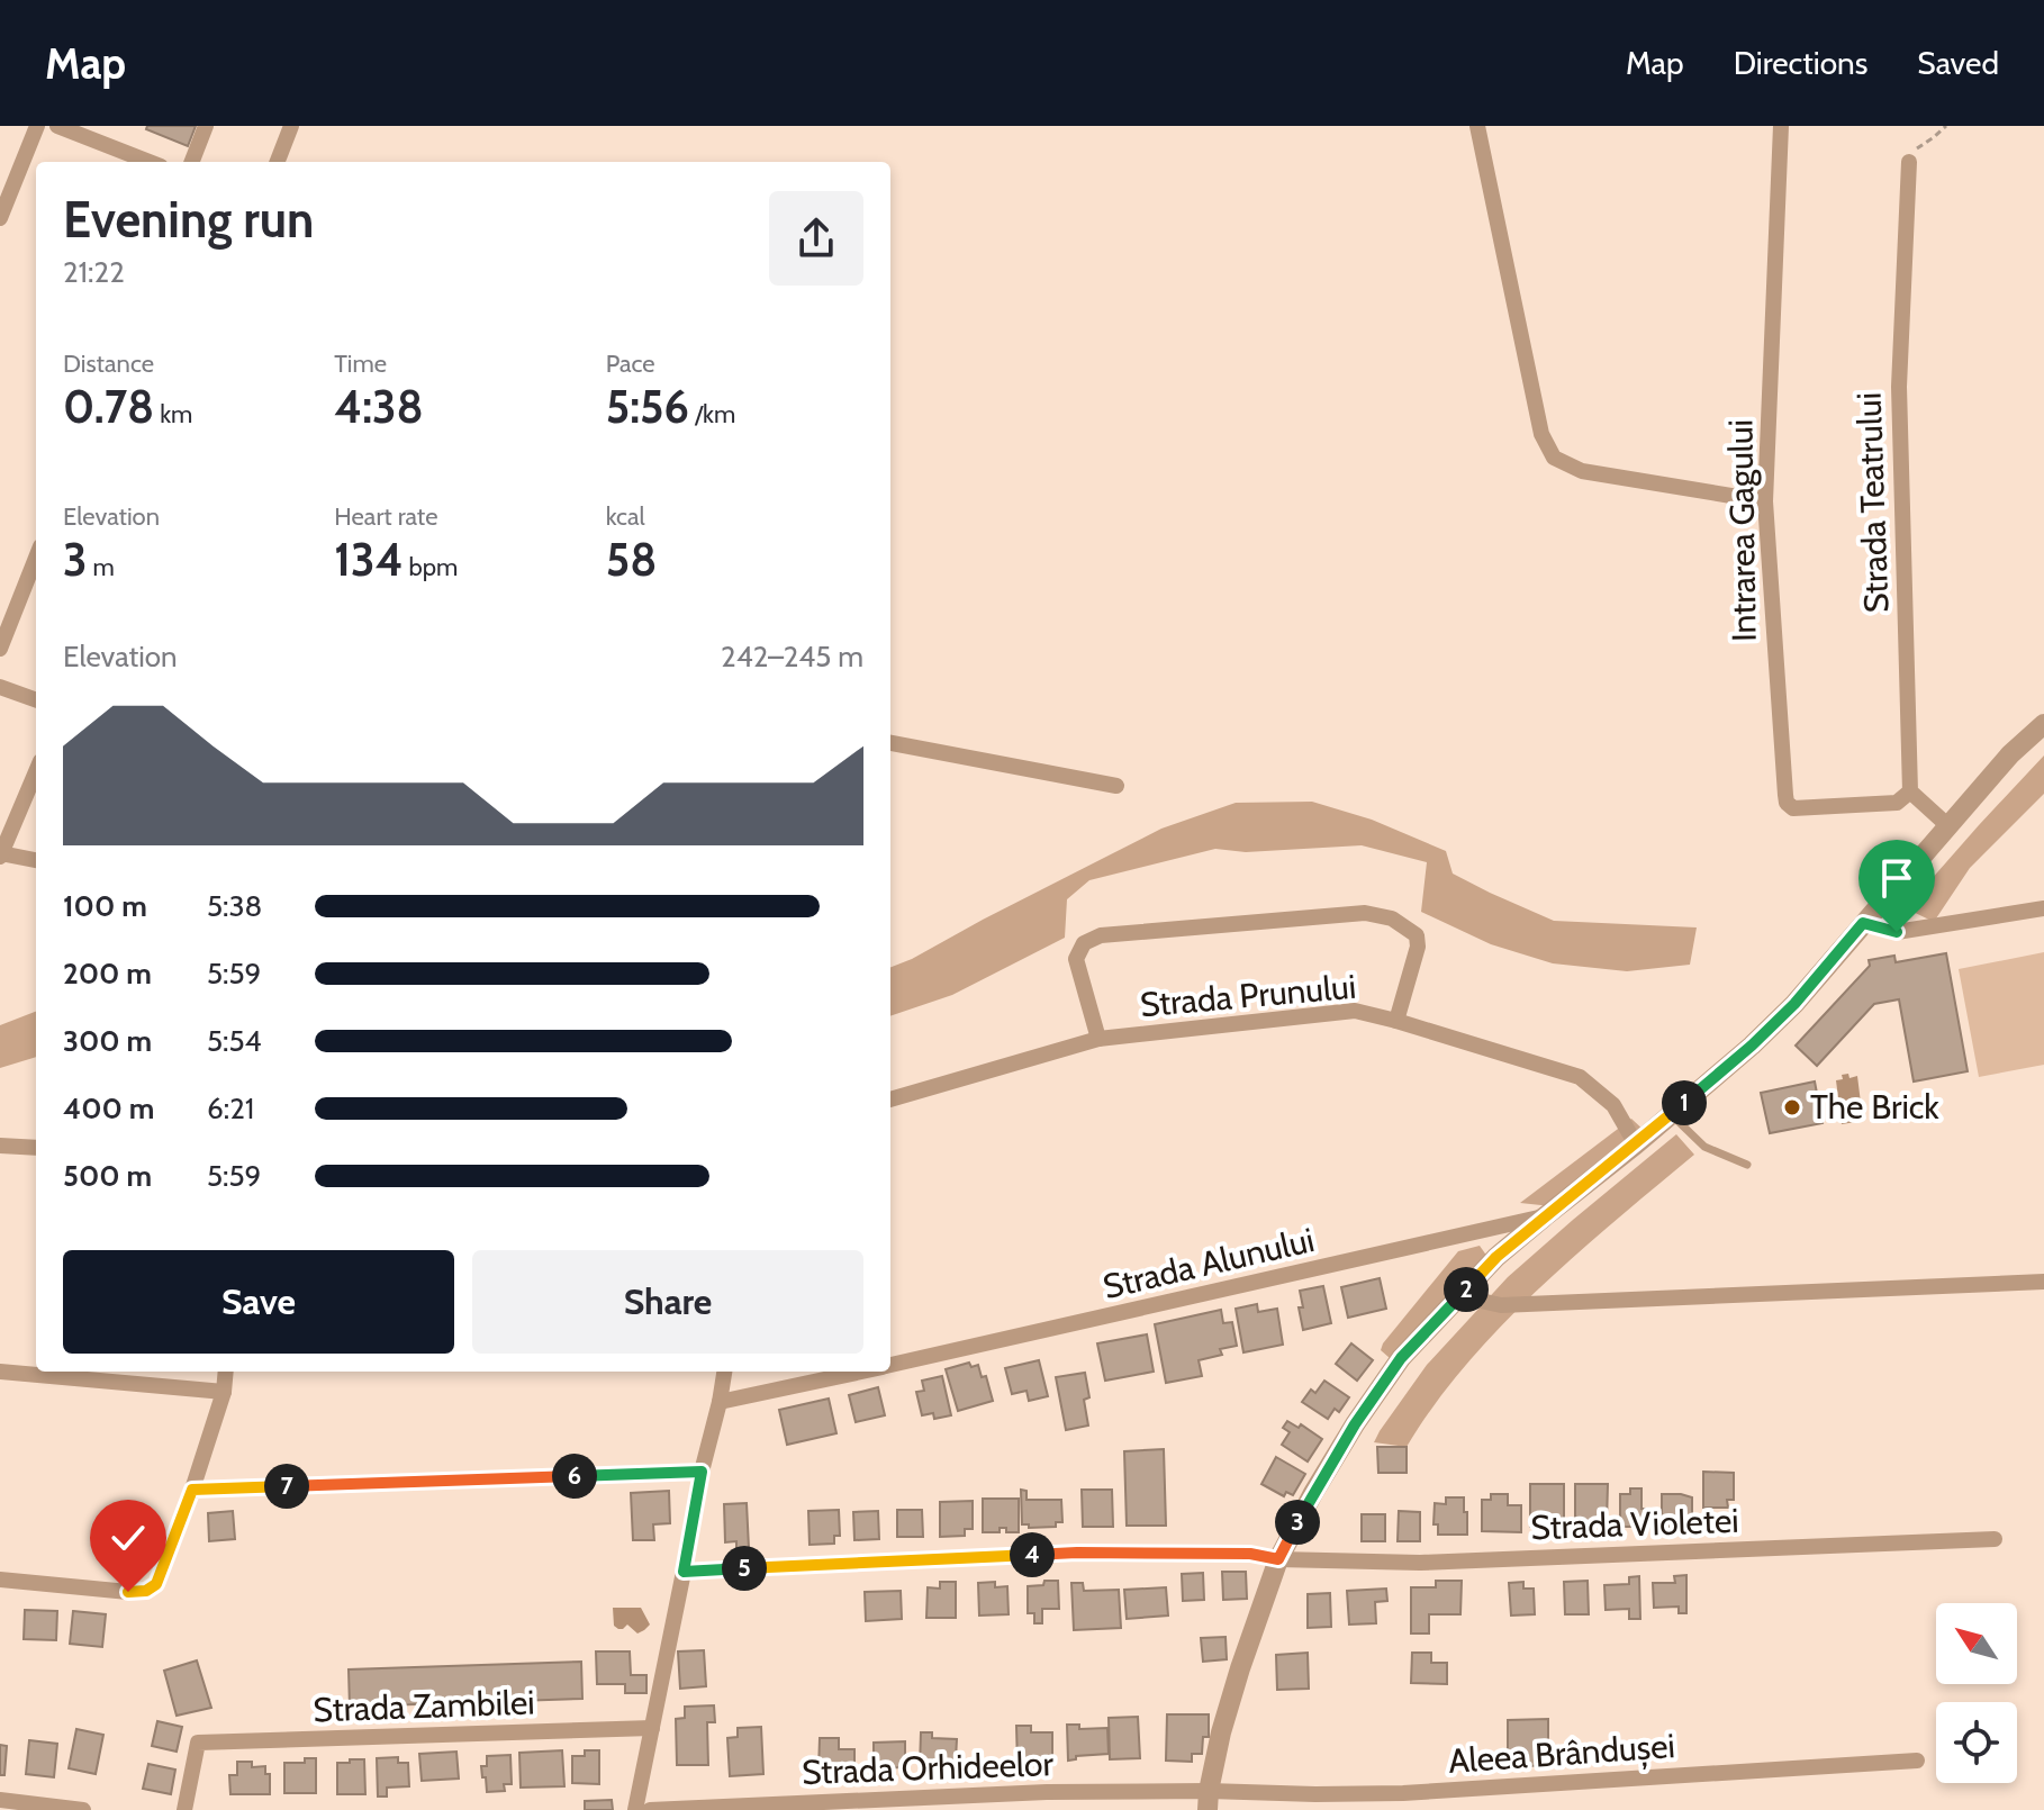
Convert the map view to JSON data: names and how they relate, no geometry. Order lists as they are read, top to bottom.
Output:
{
  "streets": {
    "street": [
      "Strada Teatrului",
      "Intrarea Gagului",
      "Strada Prunului",
      "Strada Alunului",
      "Strada Violetei",
      "Strada Zambilei",
      "Aleea Brândușei",
      "Strada Orhideelor"
    ]
  },
  "crossings": [
    ["Strada Teatrului", "Intrarea Gagului"],
    ["Aleea Brândușei", "Strada Orhideelor"]
  ],
  "places": ["The Brick"],
  "north": "top left",
  "page": {
    "header": "Map",
    "nav": ["Map", "Directions", "Saved"],
    "heading": ["Evening run", "21:22"],
    "stats": [
      ["Distance", "0.78 km"],
      ["Time", "4:38"],
      ["Pace", "5:56 /km"],
      ["Elevation", "3 m"],
      ["Heart rate", "134 bpm"],
      ["kcal", "58"]
    ],
    "chart": ["Elevation", "242–245 m"],
    "list": [
      {
        "name": "100 m",
        "note": "5:38"
      },
      {
        "name": "200 m",
        "note": "5:59"
      },
      {
        "name": "300 m",
        "note": "5:54"
      },
      {
        "name": "400 m",
        "note": "6:21"
      },
      {
        "name": "500 m",
        "note": "5:59"
      }
    ],
    "pins": [
      "1",
      "2",
      "6",
      "7",
      "3",
      "4",
      "5"
    ],
    "buttons": ["Save", "Share"]
  }
}
